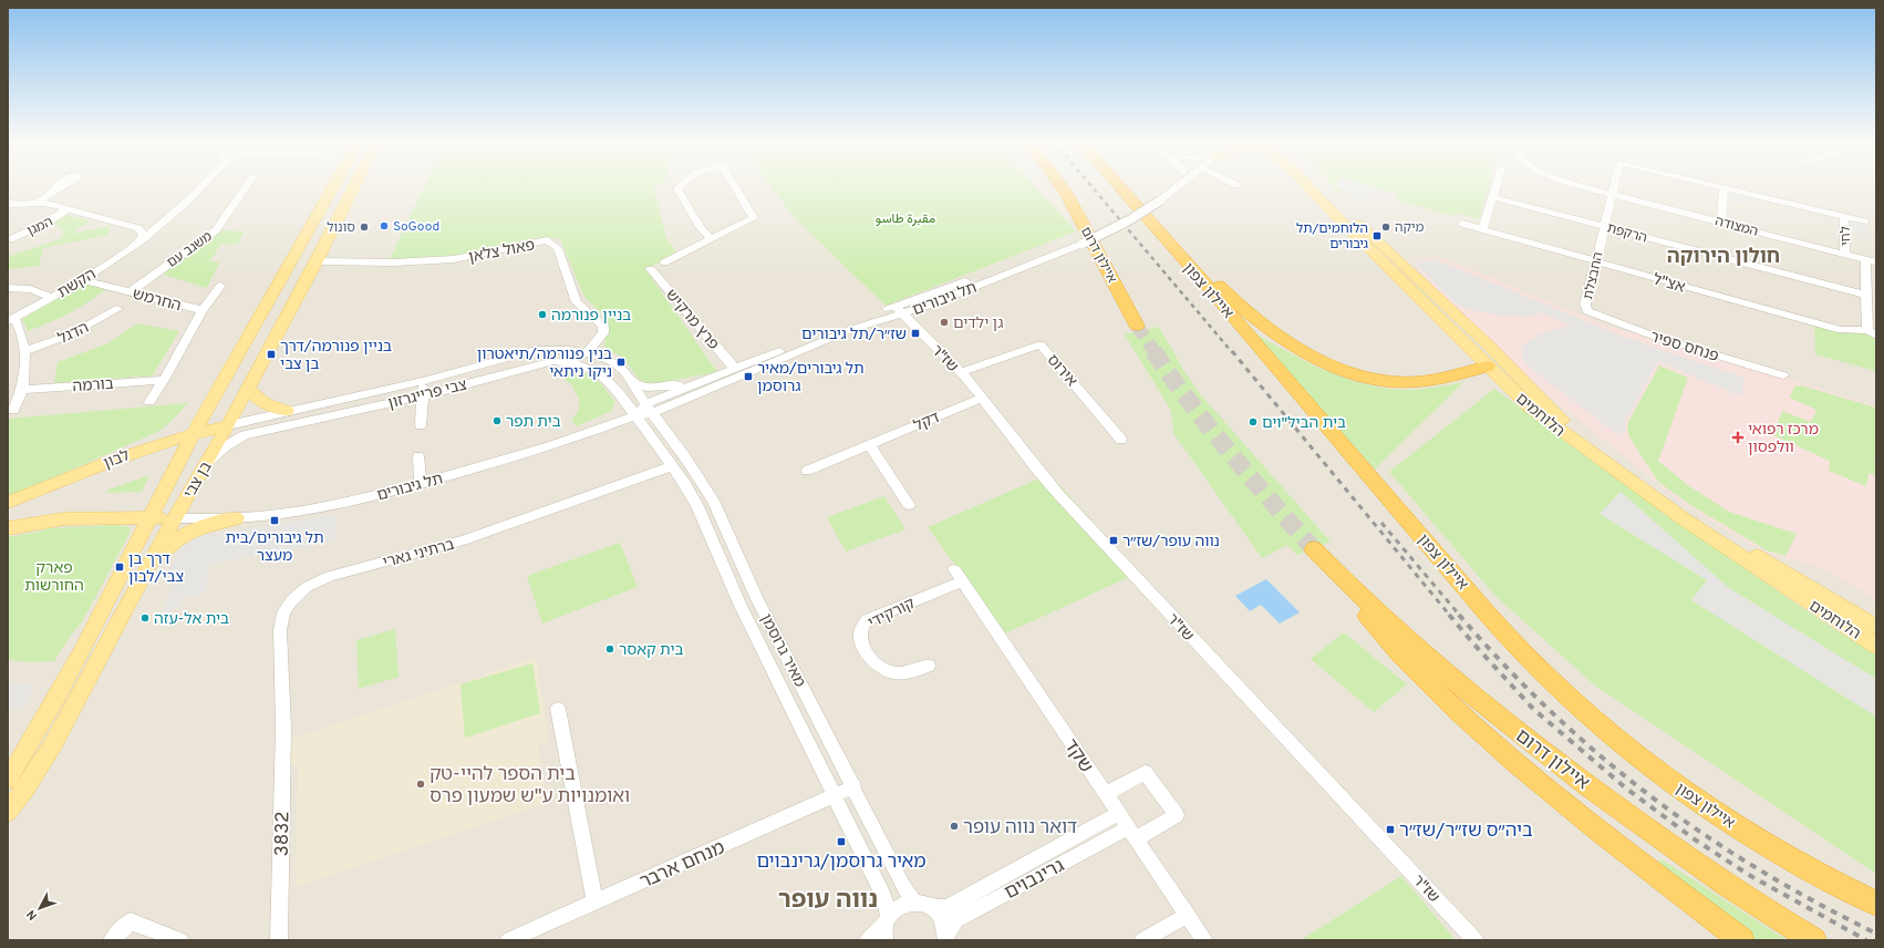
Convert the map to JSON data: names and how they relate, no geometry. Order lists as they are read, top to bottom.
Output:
{
  "streets": {
    "highway": ["איילון דרום", "איילון צפון"],
    "main road": ["הלוחמים", "לבון", "בן צבי"],
    "street": [
      "המגן",
      "המצודה",
      "הרקפת",
      "לחי",
      "משגב עם",
      "פאול צלאן",
      "החבצלת",
      "הקשת",
      "אצ\"ל",
      "תל גיבורים",
      "החרמש",
      "פרץ מרקיש",
      "הדגל",
      "פנחס ספיר",
      "שז\"ר",
      "אירוס",
      "בורמה",
      "צבי פרייגרזון",
      "דקל",
      "ברתיני גארי",
      "קורקידי",
      "מאיר גרוסמן",
      "שקד",
      "3832",
      "מנחם ארבר",
      "גרינבוים"
    ]
  },
  "crossings": [
    ["המגן", "הקשת"],
    ["המצודה", "לחי"],
    ["המצודה", "החבצלת"],
    ["הרקפת", "החבצלת"],
    ["משגב עם", "החרמש"],
    ["פאול צלאן", "צבי פרייגרזון"],
    ["פאול צלאן", "בן צבי"],
    ["החבצלת", "אצ\"ל"],
    ["החבצלת", "פנחס ספיר"],
    ["הקשת", "החרמש"],
    ["תל גיבורים", "פרץ מרקיש"],
    ["תל גיבורים", "שז\"ר"],
    ["תל גיבורים", "צבי פרייגרזון"],
    ["תל גיבורים", "בן צבי"],
    ["תל גיבורים", "מאיר גרוסמן"],
    ["שז\"ר", "אירוס"],
    ["שז\"ר", "דקל"],
    ["צבי פרייגרזון", "לבון"],
    ["צבי פרייגרזון", "בן צבי"],
    ["צבי פרייגרזון", "מאיר גרוסמן"],
    ["לבון", "בן צבי"],
    ["ברתיני גארי", "מאיר גרוסמן"],
    ["ברתיני גארי", "3832"],
    ["קורקידי", "שקד"],
    ["מאיר גרוסמן", "מנחם ארבר"],
    ["מאיר גרוסמן", "גרינבוים"],
    ["שקד", "גרינבוים"]
  ],
  "districts": ["חולון הירוקה", "נווה עופר"],
  "parks": ["مقبرة طاسو", "פארק החורשות"],
  "places": {
    "other": [
      "SoGood",
      "סונול",
      "מיקה",
      "בניין פנורמה",
      "גן ילדים",
      "בית תפר",
      "בית הביל\"וים",
      "בית אל-עזה",
      "בית קאסר",
      "בית הספר להיי-טק ואומנויות ע\"ש שמעון פרס",
      "דואר נווה עופר"
    ],
    "transit": [
      "הלוחמים/תל גיבורים",
      "שז״ר/תל גיבורים",
      "בניין פנורמה/דרך בן צבי",
      "בנין פנורמה/תיאטרון ניקו ניתאי",
      "תל גיבורים/מאיר גרוסמן",
      "תל גיבורים/בית מעצר",
      "נווה עופר/שז״ר",
      "דרך בן צבי/לבון",
      "ביה״ס שז״ר/שז״ר",
      "מאיר גרוסמן/גרינבוים"
    ],
    "health": ["מרכז רפואי וולפסון"]
  },
  "north": "bottom left"
}
